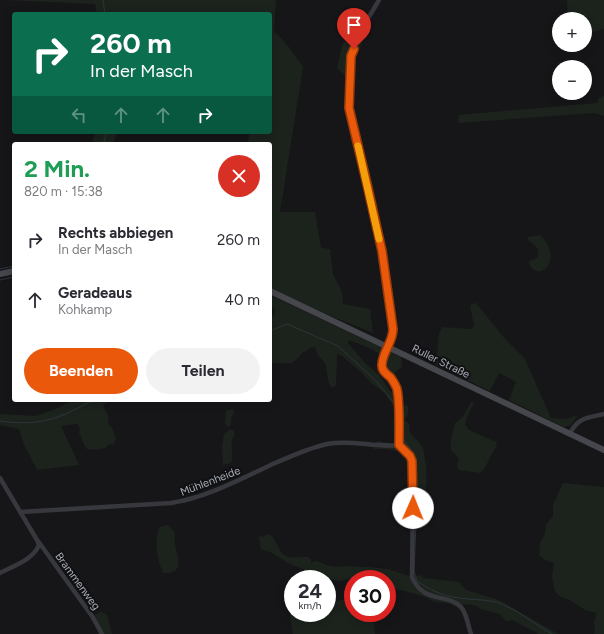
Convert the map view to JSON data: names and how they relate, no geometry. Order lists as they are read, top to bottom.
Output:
{
  "streets": {
    "main road": ["Ruller Straße"],
    "street": ["Mühlenheide", "Brammenweg"]
  },
  "crossings": [
    ["Mühlenheide", "Brammenweg"]
  ],
  "page": {
    "map_buttons": ["+", "−"],
    "turn": ["260 m", "In der Masch"],
    "heading": ["2 Min.", "820 m · 15:38"],
    "list": [
      {
        "name": "Rechts abbiegen",
        "note": "In der Masch",
        "value": "260 m"
      },
      {
        "name": "Geradeaus",
        "note": "Kohkamp",
        "value": "40 m"
      }
    ],
    "buttons": ["Beenden", "Teilen"],
    "speed": "24 km/h",
    "limit": "30"
  }
}
